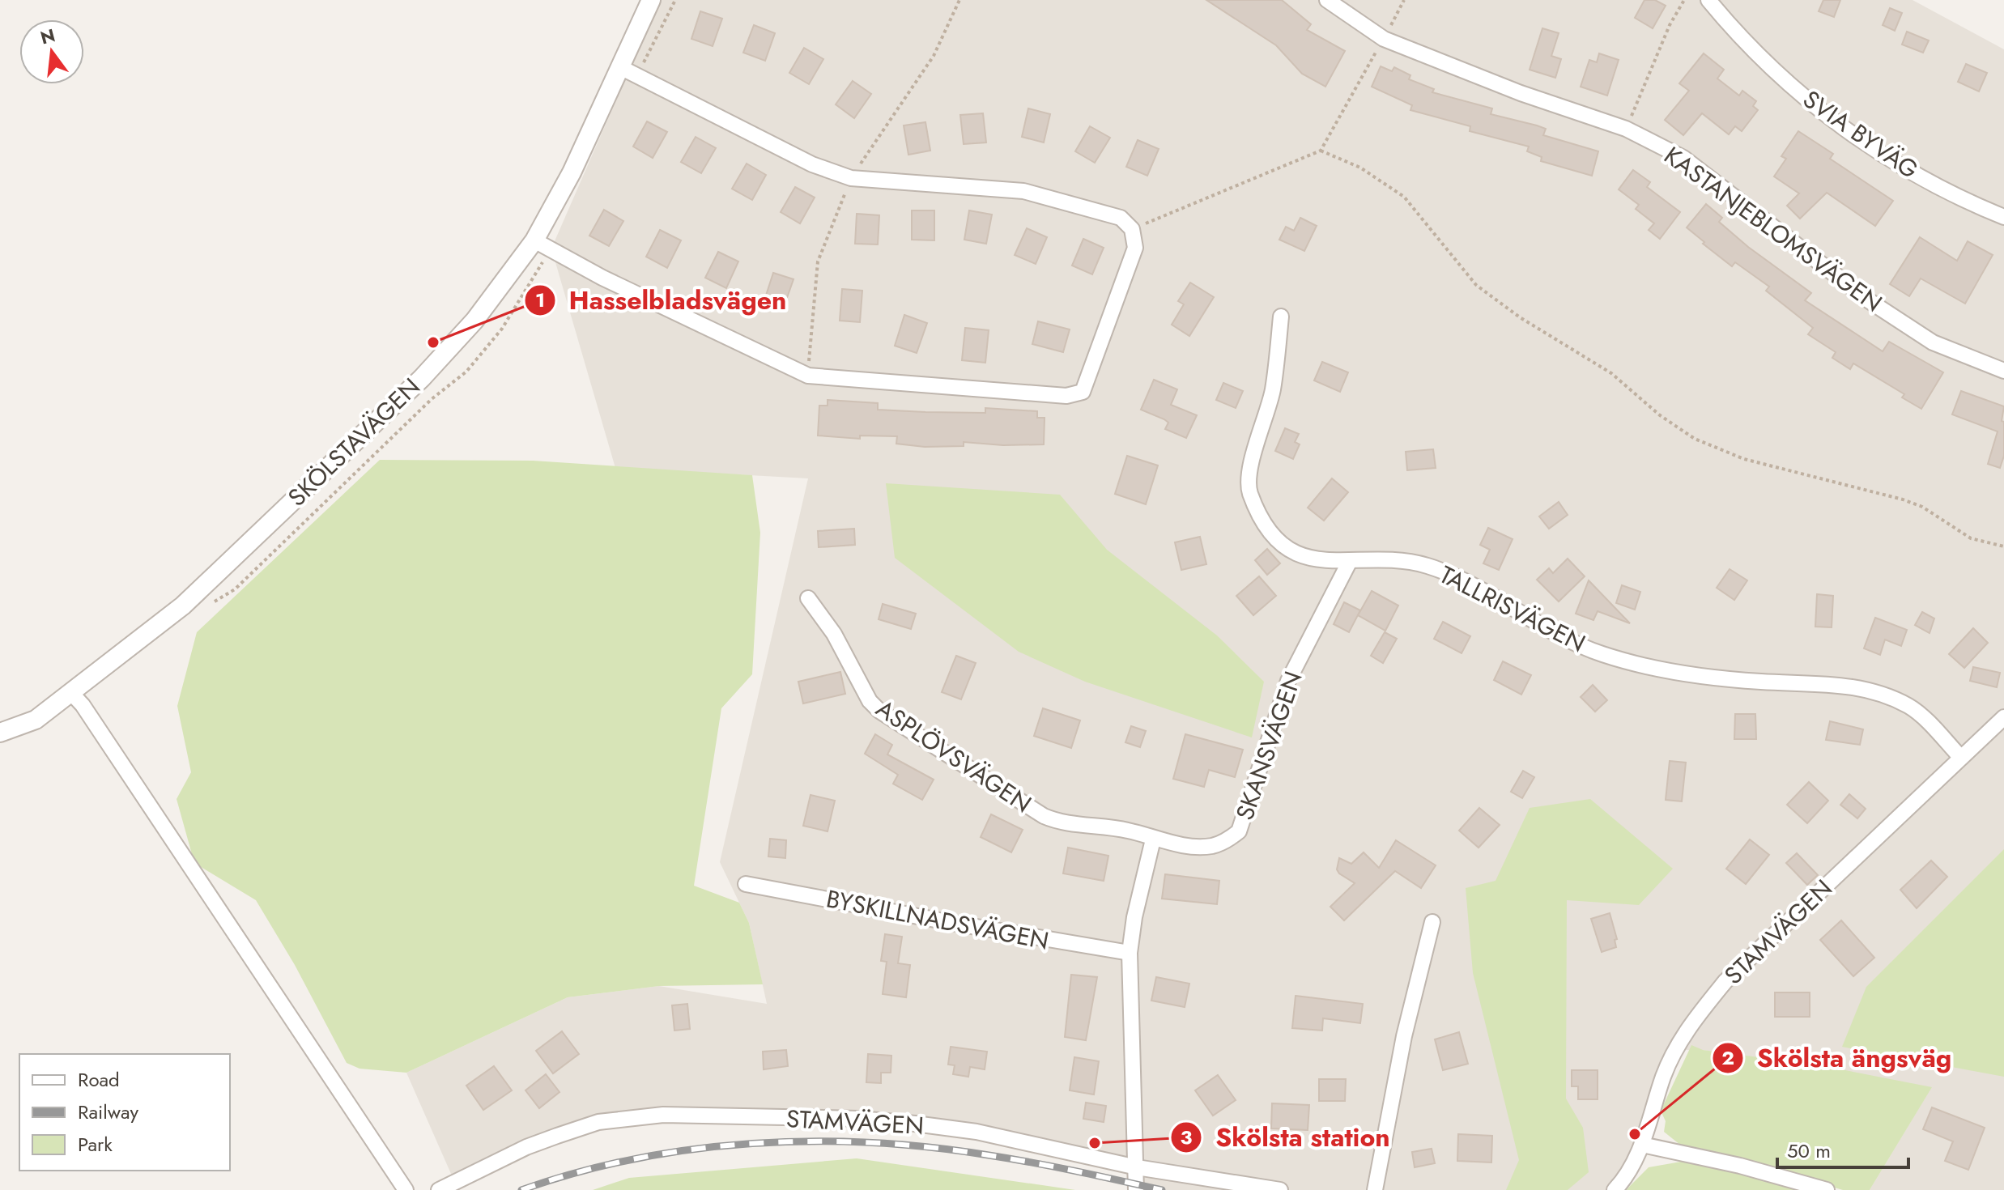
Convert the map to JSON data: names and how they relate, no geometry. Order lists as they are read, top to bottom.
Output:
{
  "streets": {
    "street": [
      "SVIA BYVÄG",
      "KASTANJEBLOMSVÄGEN",
      "SKÖLSTAVÄGEN",
      "TALLRISVÄGEN",
      "SKANSVÄGEN",
      "ASPLÖVSVÄGEN",
      "BYSKILLNADSVÄGEN",
      "STAMVÄGEN"
    ]
  },
  "crossings": [
    ["TALLRISVÄGEN", "SKANSVÄGEN"],
    ["TALLRISVÄGEN", "STAMVÄGEN"],
    ["SKANSVÄGEN", "ASPLÖVSVÄGEN"]
  ],
  "places": ["Hasselbladsvägen", "Skölsta ängsväg", "Skölsta station"],
  "legend": ["Road", "Railway", "Park"],
  "scale_bar": "50 m",
  "north": "top"
}
